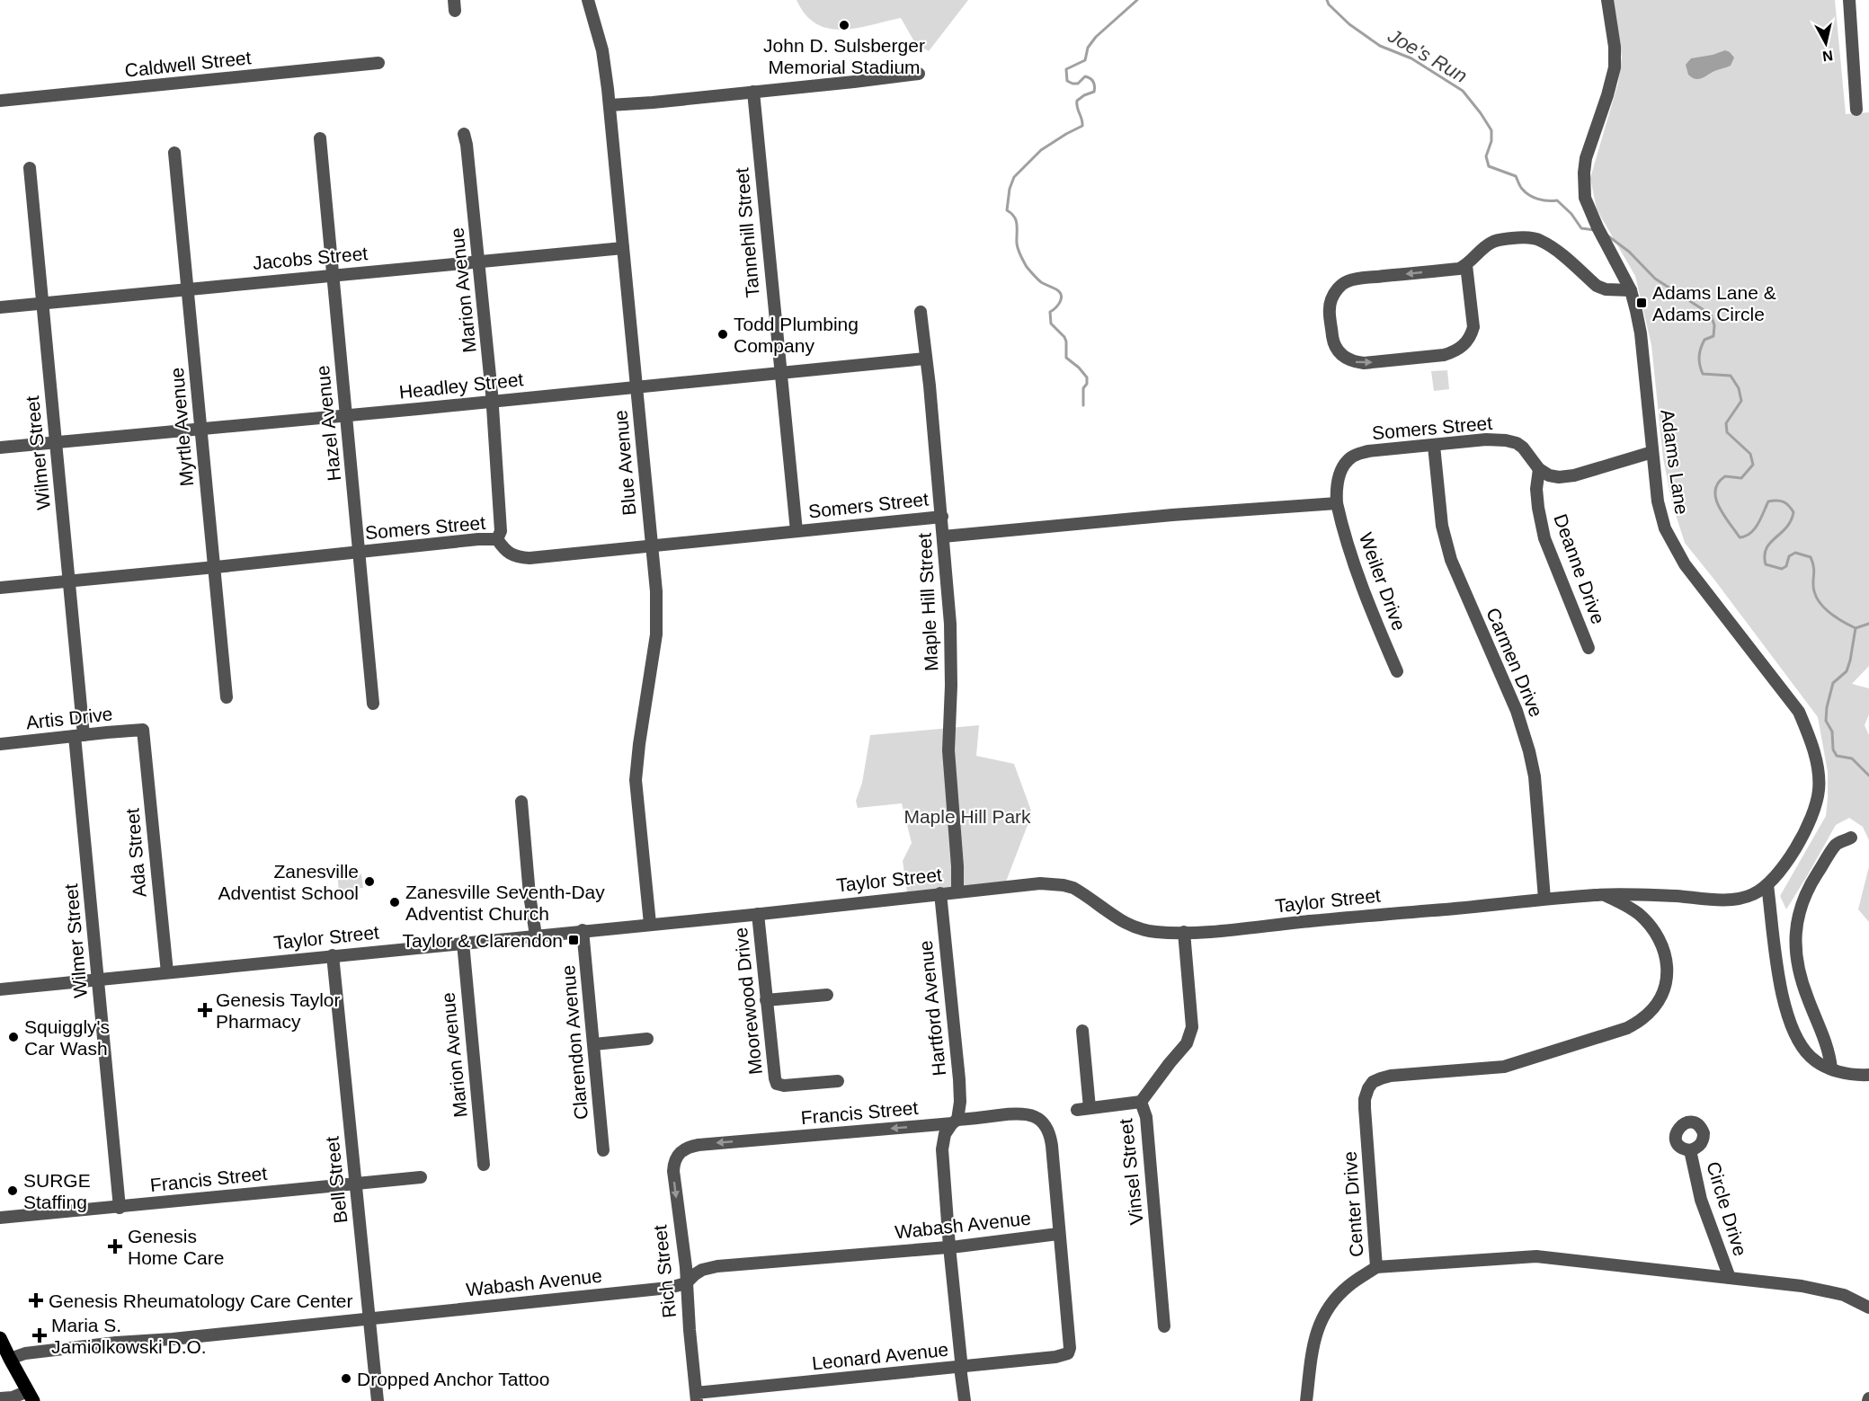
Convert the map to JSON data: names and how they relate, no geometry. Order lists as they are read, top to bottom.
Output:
{
  "streets": {
    "street": [
      "Caldwell Street",
      "Tannehill Street",
      "Jacobs Street",
      "Marion Avenue",
      "Headley Street",
      "Hazel Avenue",
      "Myrtle Avenue",
      "Somers Street",
      "Wilmer Street",
      "Adams Lane",
      "Blue Avenue",
      "Deanne Drive",
      "Weiler Drive",
      "Maple Hill Street",
      "Carmen Drive",
      "Artis Drive",
      "Ada Street",
      "Taylor Street",
      "Moorewood Drive",
      "Hartford Avenue",
      "Clarendon Avenue",
      "Francis Street",
      "Vinsel Street",
      "Bell Street",
      "Center Drive",
      "Circle Drive",
      "Wabash Avenue",
      "Rich Street",
      "Leonard Avenue"
    ]
  },
  "crossings": [
    ["Tannehill Street", "Headley Street"],
    ["Tannehill Street", "Somers Street"],
    ["Jacobs Street", "Marion Avenue"],
    ["Jacobs Street", "Hazel Avenue"],
    ["Jacobs Street", "Myrtle Avenue"],
    ["Jacobs Street", "Wilmer Street"],
    ["Jacobs Street", "Blue Avenue"],
    ["Marion Avenue", "Headley Street"],
    ["Marion Avenue", "Somers Street"],
    ["Marion Avenue", "Taylor Street"],
    ["Headley Street", "Hazel Avenue"],
    ["Headley Street", "Myrtle Avenue"],
    ["Headley Street", "Wilmer Street"],
    ["Headley Street", "Blue Avenue"],
    ["Headley Street", "Maple Hill Street"],
    ["Hazel Avenue", "Somers Street"],
    ["Myrtle Avenue", "Somers Street"],
    ["Somers Street", "Wilmer Street"],
    ["Somers Street", "Blue Avenue"],
    ["Somers Street", "Deanne Drive"],
    ["Somers Street", "Weiler Drive"],
    ["Somers Street", "Maple Hill Street"],
    ["Somers Street", "Carmen Drive"],
    ["Wilmer Street", "Artis Drive"],
    ["Wilmer Street", "Taylor Street"],
    ["Wilmer Street", "Francis Street"],
    ["Adams Lane", "Taylor Street"],
    ["Blue Avenue", "Taylor Street"],
    ["Maple Hill Street", "Taylor Street"],
    ["Carmen Drive", "Taylor Street"],
    ["Artis Drive", "Ada Street"],
    ["Ada Street", "Taylor Street"],
    ["Taylor Street", "Moorewood Drive"],
    ["Taylor Street", "Hartford Avenue"],
    ["Taylor Street", "Clarendon Avenue"],
    ["Taylor Street", "Vinsel Street"],
    ["Taylor Street", "Bell Street"],
    ["Taylor Street", "Center Drive"],
    ["Hartford Avenue", "Francis Street"],
    ["Hartford Avenue", "Wabash Avenue"],
    ["Hartford Avenue", "Leonard Avenue"],
    ["Francis Street", "Bell Street"],
    ["Francis Street", "Wabash Avenue"],
    ["Francis Street", "Rich Street"],
    ["Francis Street", "Leonard Avenue"],
    ["Bell Street", "Wabash Avenue"],
    ["Center Drive", "Circle Drive"],
    ["Wabash Avenue", "Rich Street"],
    ["Wabash Avenue", "Leonard Avenue"],
    ["Rich Street", "Leonard Avenue"]
  ],
  "one_way": ["Rich Street"],
  "water": ["Joe's Run"],
  "parks": ["Maple Hill Park"],
  "places": {
    "other": [
      "John D. Sulsberger Memorial Stadium",
      "Todd Plumbing Company",
      "Zanesville Adventist School",
      "Zanesville Seventh-Day Adventist Church",
      "Squiggly's Car Wash",
      "SURGE Staffing",
      "Dropped Anchor Tattoo"
    ],
    "transit": ["Adams Lane & Adams Circle", "Taylor & Clarendon"],
    "health": [
      "Genesis Taylor Pharmacy",
      "Genesis Home Care",
      "Genesis Rheumatology Care Center",
      "Maria S. Jamiolkowski D.O."
    ]
  },
  "north": "bottom"
}
